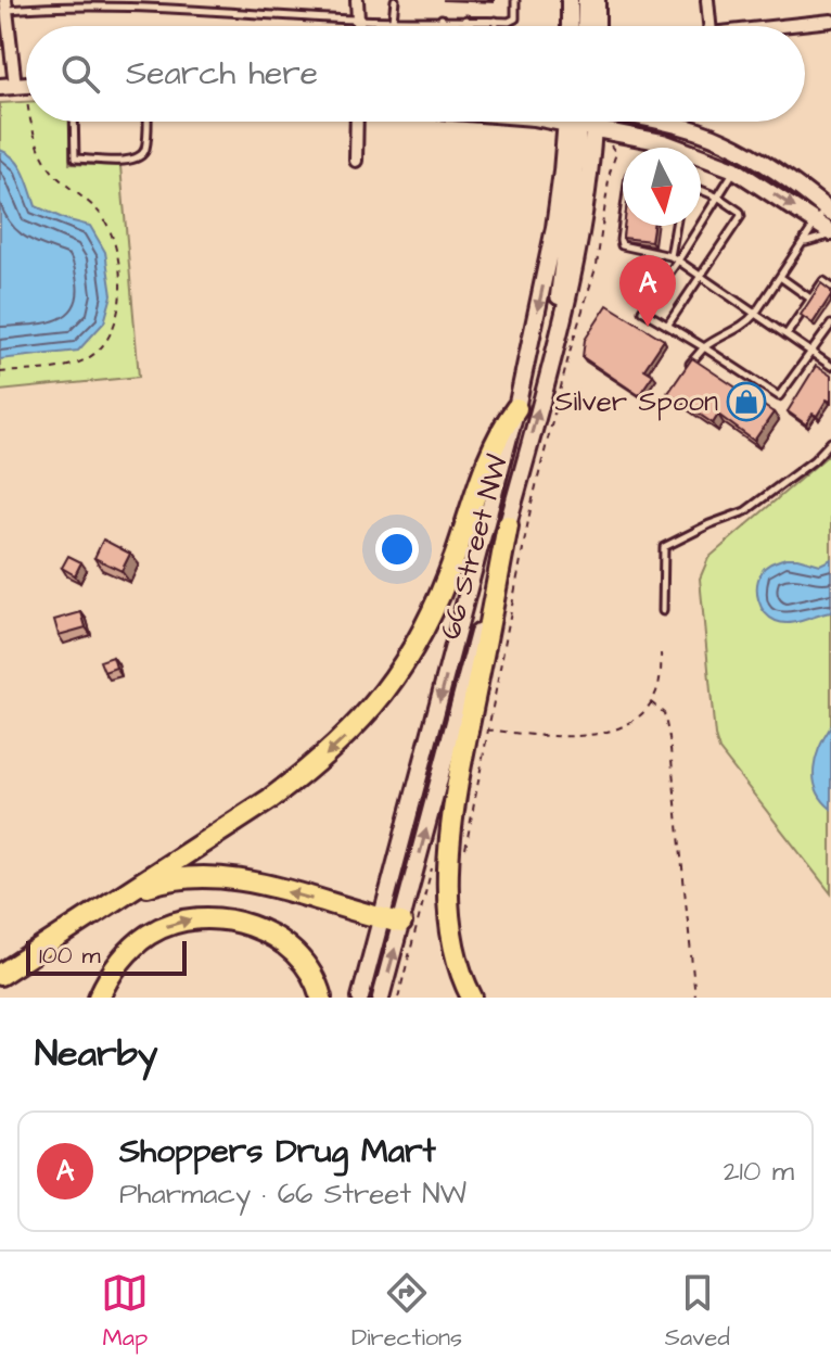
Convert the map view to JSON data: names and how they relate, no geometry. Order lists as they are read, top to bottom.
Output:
{
  "streets": {
    "main road": ["66 Street NW"]
  },
  "places": {
    "shop": ["Silver Spoon"]
  },
  "scale_bar": "100 m",
  "north": "bottom",
  "page": {
    "search": "Search here",
    "pins": "A",
    "scale": "100 m",
    "heading": "Nearby",
    "list": [
      {
        "mark": "A",
        "name": "Shoppers Drug Mart",
        "note": "Pharmacy · 66 Street NW",
        "value": "210 m"
      }
    ],
    "nav": ["Map", "Directions", "Saved"]
  }
}
